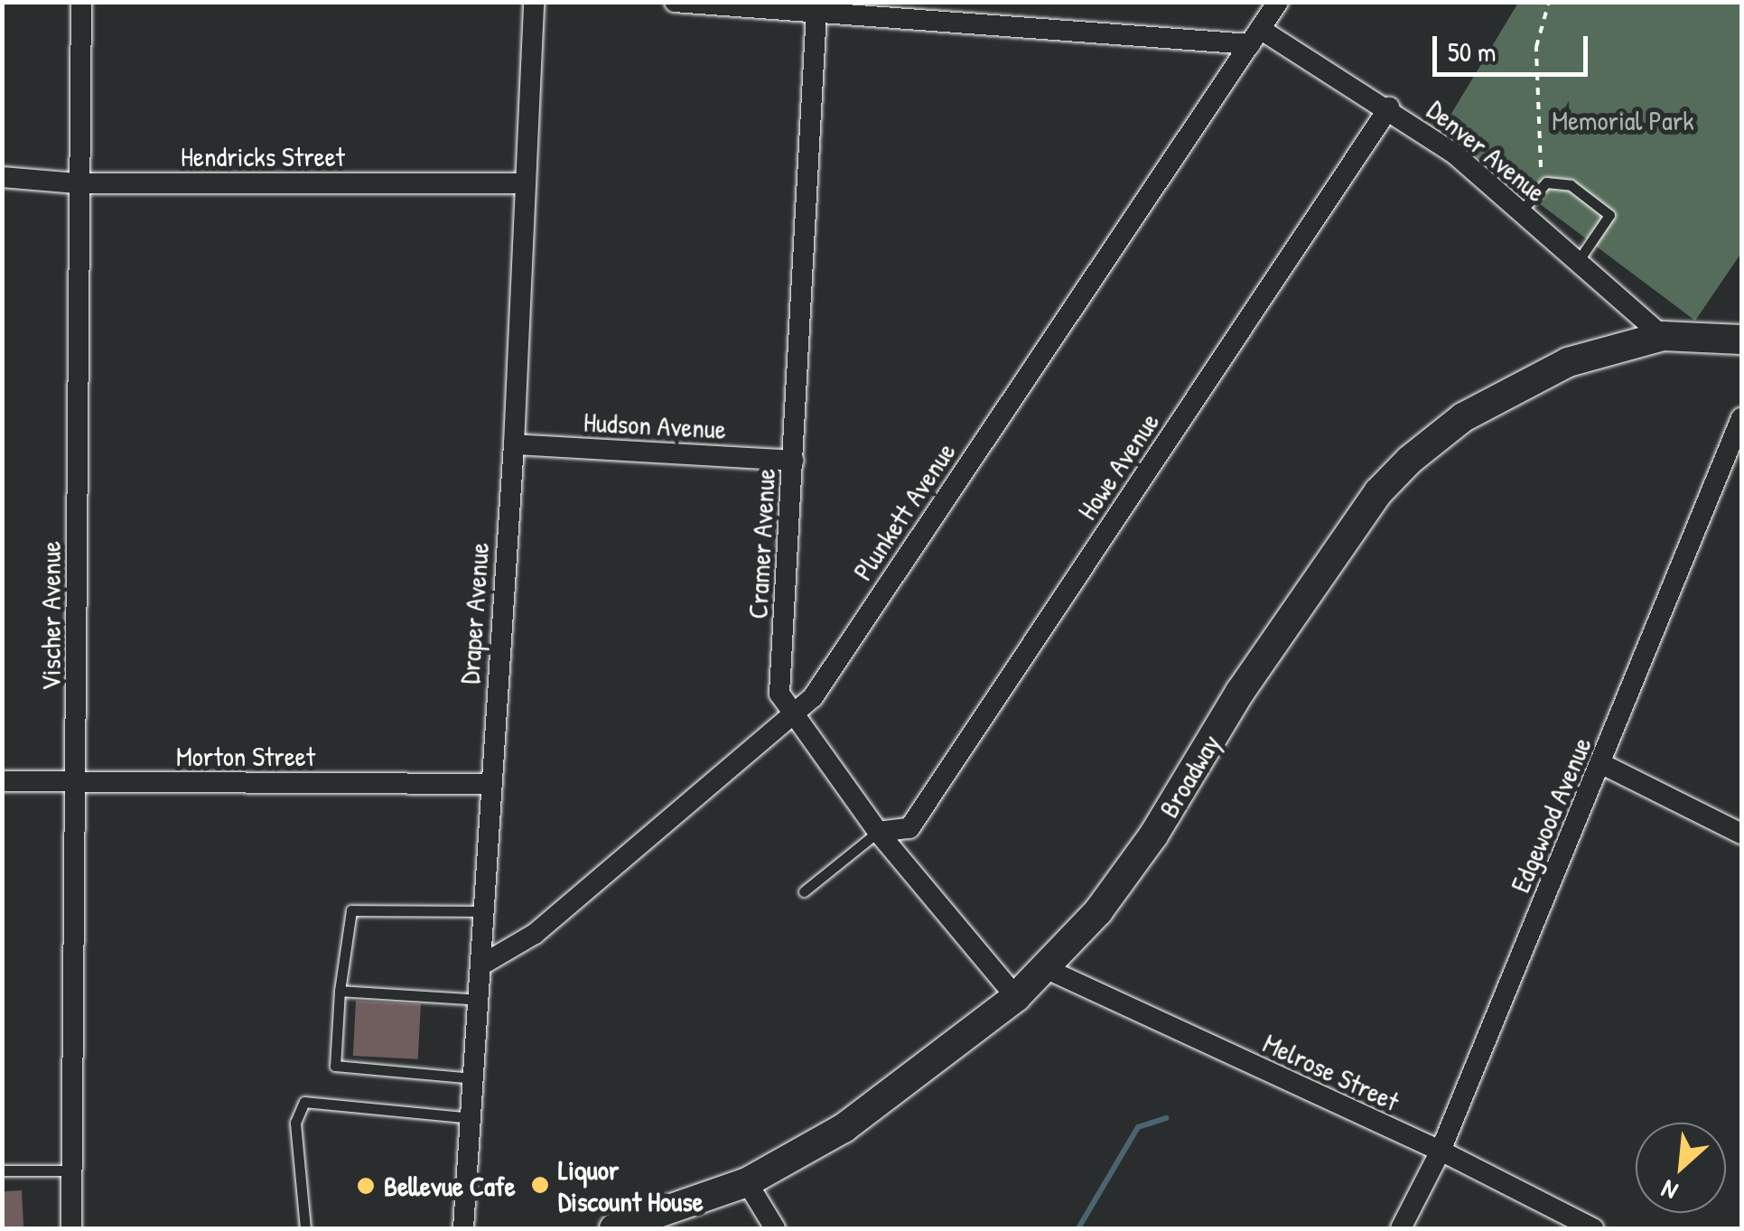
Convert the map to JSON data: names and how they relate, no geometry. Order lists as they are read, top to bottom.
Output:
{
  "streets": {
    "main road": ["Broadway"],
    "street": [
      "Denver Avenue",
      "Hendricks Street",
      "Hudson Avenue",
      "Howe Avenue",
      "Plunkett Avenue",
      "Cramer Avenue",
      "Draper Avenue",
      "Vischer Avenue",
      "Morton Street",
      "Edgewood Avenue",
      "Melrose Street"
    ]
  },
  "crossings": [
    ["Denver Avenue", "Howe Avenue"],
    ["Denver Avenue", "Plunkett Avenue"],
    ["Denver Avenue", "Cramer Avenue"],
    ["Denver Avenue", "Broadway"],
    ["Hendricks Street", "Draper Avenue"],
    ["Hendricks Street", "Vischer Avenue"],
    ["Hudson Avenue", "Cramer Avenue"],
    ["Hudson Avenue", "Draper Avenue"],
    ["Howe Avenue", "Cramer Avenue"],
    ["Plunkett Avenue", "Cramer Avenue"],
    ["Plunkett Avenue", "Draper Avenue"],
    ["Cramer Avenue", "Broadway"],
    ["Draper Avenue", "Morton Street"],
    ["Vischer Avenue", "Morton Street"],
    ["Broadway", "Melrose Street"],
    ["Edgewood Avenue", "Melrose Street"]
  ],
  "parks": ["Memorial Park"],
  "places": ["Liquor Discount House", "Bellevue Cafe"],
  "scale_bar": "50 m",
  "north": "bottom left"
}
